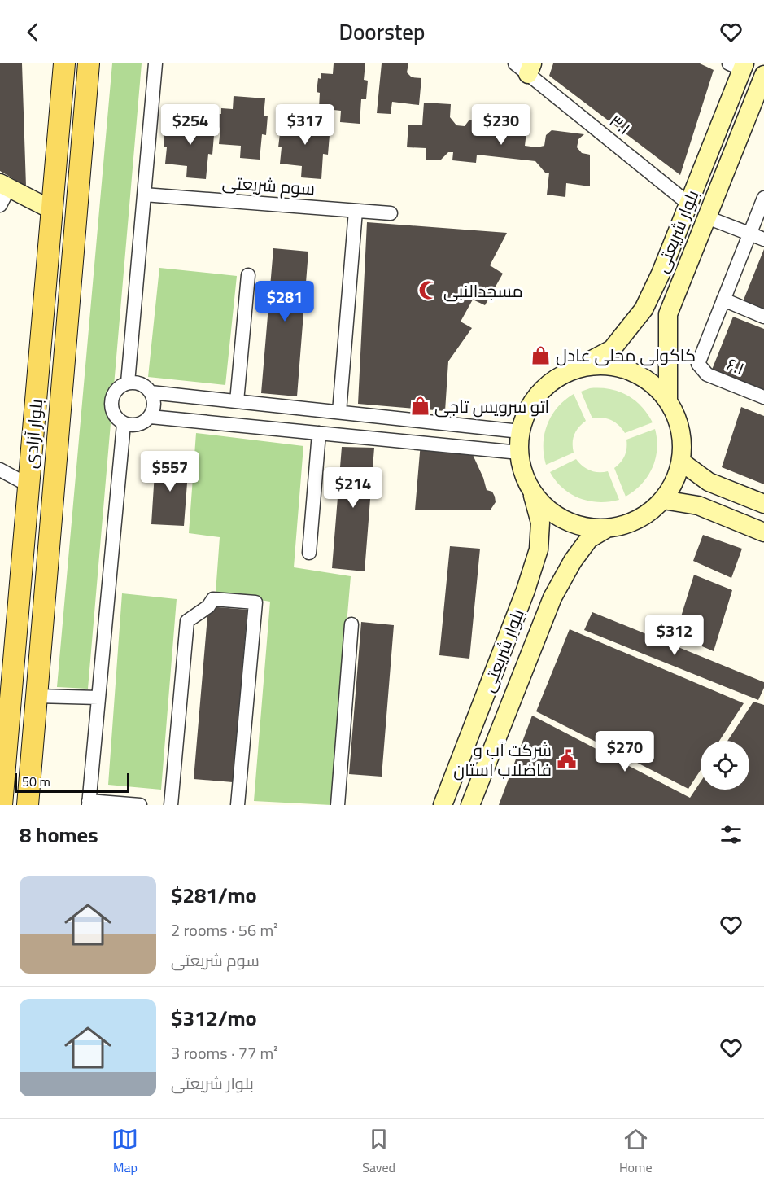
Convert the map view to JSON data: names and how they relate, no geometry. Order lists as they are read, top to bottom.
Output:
{
  "streets": {
    "main road": ["بلوار شریعتی", "بلوار آزادی"],
    "street": ["۳.۱", "سوم شریعتی", "۶.۱"]
  },
  "crossings": [
    ["۳.۱", "بلوار شریعتی"]
  ],
  "places": {
    "mosque": ["مسجدالنبی"],
    "shop": ["کاکولی محلی عادل", "اتو سرویس تاجی"],
    "public building": ["شرکت آب و فاضلاب استان"]
  },
  "scale_bar": "50 m",
  "page": {
    "header": "Doorstep",
    "price": [
      "$254",
      "$317",
      "$230",
      "$281",
      "$557",
      "$214",
      "$312",
      "$270"
    ],
    "scale": "50 m",
    "heading": "8 homes",
    "list": [
      {
        "name": "$281/mo",
        "note": "2 rooms · 56 m² · سوم شریعتی"
      },
      {
        "name": "$312/mo",
        "note": "3 rooms · 77 m² · بلوار شریعتی"
      }
    ],
    "tabs": ["Map", "Saved", "Home"]
  }
}
